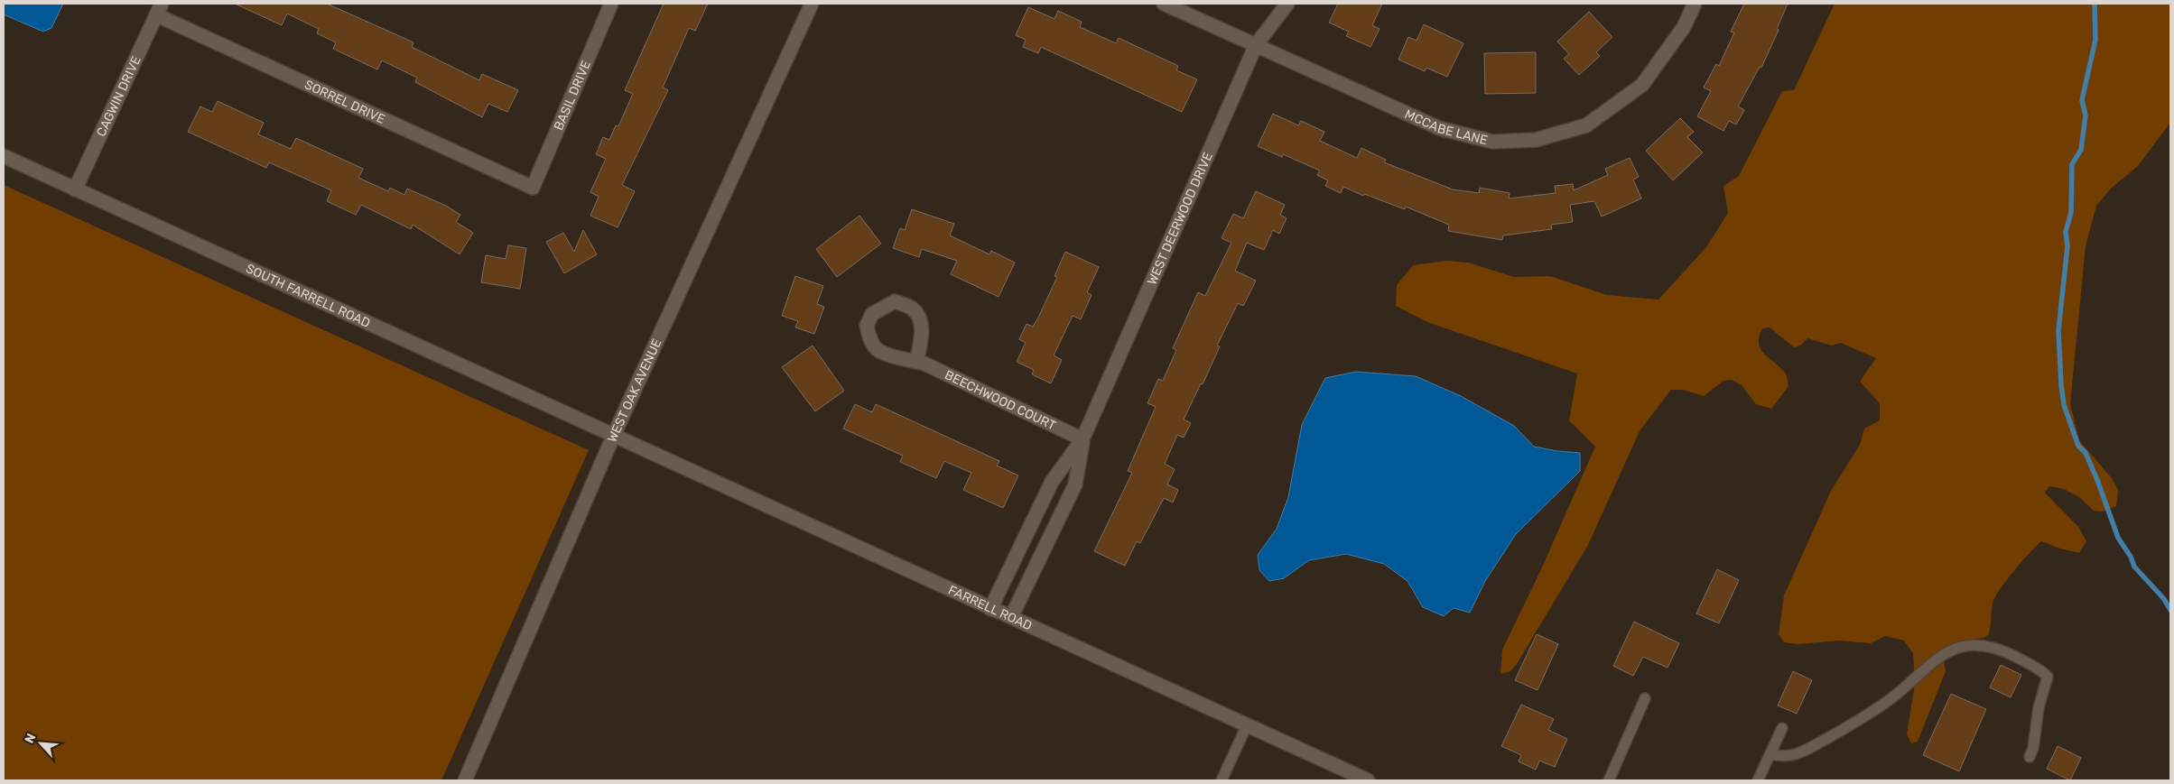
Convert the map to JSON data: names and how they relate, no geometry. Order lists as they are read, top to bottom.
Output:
{
  "streets": {
    "street": [
      "BASIL DRIVE",
      "CAGWIN DRIVE",
      "SORREL DRIVE",
      "MCCABE LANE",
      "WEST DEERWOOD DRIVE",
      "SOUTH FARRELL ROAD",
      "WEST OAK AVENUE",
      "BEECHWOOD COURT",
      "FARRELL ROAD"
    ]
  },
  "crossings": [
    ["BASIL DRIVE", "SORREL DRIVE"],
    ["CAGWIN DRIVE", "SORREL DRIVE"],
    ["CAGWIN DRIVE", "SOUTH FARRELL ROAD"],
    ["MCCABE LANE", "WEST DEERWOOD DRIVE"],
    ["WEST DEERWOOD DRIVE", "BEECHWOOD COURT"],
    ["WEST DEERWOOD DRIVE", "FARRELL ROAD"],
    ["SOUTH FARRELL ROAD", "WEST OAK AVENUE"],
    ["SOUTH FARRELL ROAD", "FARRELL ROAD"],
    ["WEST OAK AVENUE", "FARRELL ROAD"]
  ],
  "north": "top left"
}
